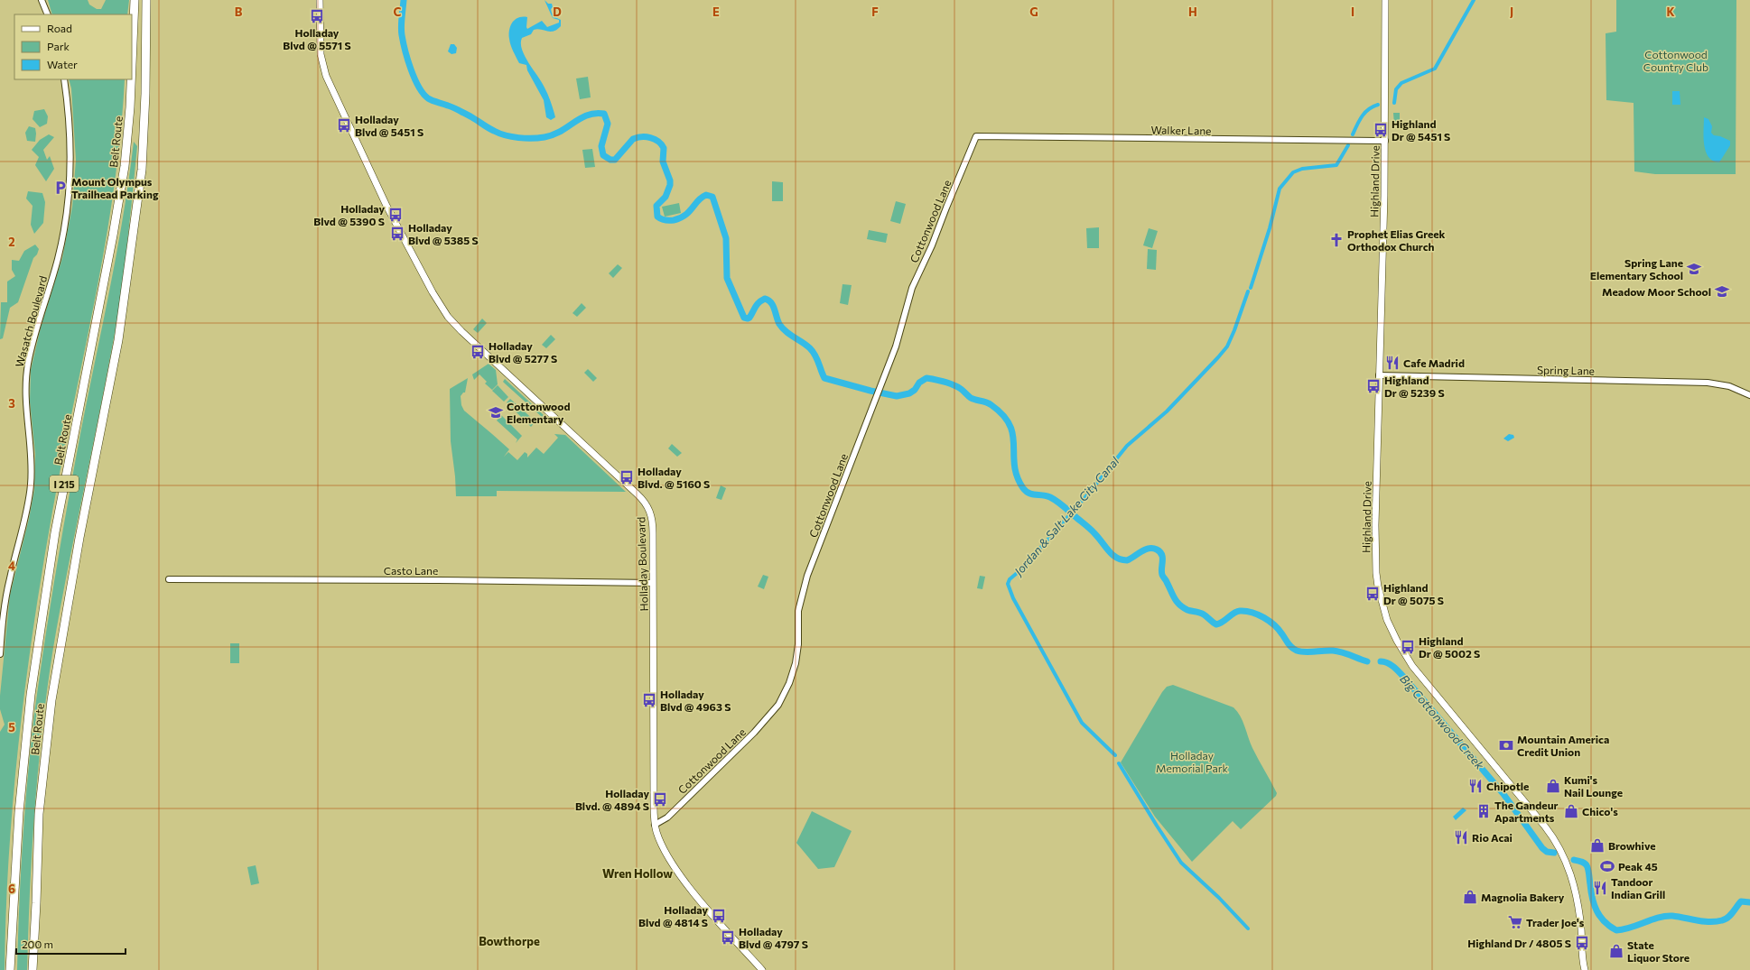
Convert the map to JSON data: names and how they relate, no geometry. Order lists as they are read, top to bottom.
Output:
{
  "streets": {
    "highway": ["Belt Route", "I 215"],
    "main road": ["Highland Drive", "Holladay Boulevard"],
    "street": [
      "Walker Lane",
      "Cottonwood Lane",
      "Wasatch Boulevard",
      "Spring Lane",
      "Casto Lane"
    ]
  },
  "crossings": [
    ["Walker Lane", "Highland Drive"],
    ["Walker Lane", "Cottonwood Lane"],
    ["Highland Drive", "Spring Lane"],
    ["Cottonwood Lane", "Holladay Boulevard"],
    ["Holladay Boulevard", "Casto Lane"]
  ],
  "districts": ["Wren Hollow", "Bowthorpe"],
  "water": ["Jordan & Salt Lake City Canal", "Big Cottonwood Creek"],
  "parks": ["Cottonwood Country Club", "Holladay Memorial Park"],
  "places": {
    "bus stop": [
      "Holladay Blvd @ 5571 S",
      "Holladay Blvd @ 5451 S",
      "Highland Dr @ 5451 S",
      "Holladay Blvd @ 5390 S",
      "Holladay Blvd @ 5385 S",
      "Holladay Blvd @ 5277 S",
      "Highland Dr @ 5239 S",
      "Holladay Blvd. @ 5160 S",
      "Highland Dr @ 5075 S",
      "Highland Dr @ 5002 S",
      "Holladay Blvd @ 4963 S",
      "Holladay Blvd. @ 4894 S",
      "Holladay Blvd @ 4814 S",
      "Holladay Blvd @ 4797 S",
      "Highland Dr / 4805 S"
    ],
    "parking": ["Mount Olympus Trailhead Parking"],
    "church": ["Prophet Elias Greek Orthodox Church"],
    "school or university": ["Spring Lane Elementary School", "Meadow Moor School", "Cottonwood Elementary"],
    "restaurant": [
      "Cafe Madrid",
      "Chipotle",
      "Rio Acai",
      "Tandoor Indian Grill"
    ],
    "bank": ["Mountain America Credit Union"],
    "shop": [
      "Kumi's Nail Lounge",
      "Chico's",
      "Browhive",
      "Magnolia Bakery",
      "State Liquor Store"
    ],
    "building": ["The Gandeur Apartments"],
    "sports": ["Peak 45"],
    "supermarket": ["Trader Joe's"]
  },
  "legend": ["Road", "Park", "Water"],
  "scale_bar": "200 m",
  "grid": {
    "columns": [
      "B",
      "C",
      "D",
      "E",
      "F",
      "G",
      "H",
      "I",
      "J",
      "K"
    ],
    "rows": [
      "2",
      "3",
      "4",
      "5",
      "6"
    ]
  }
}
